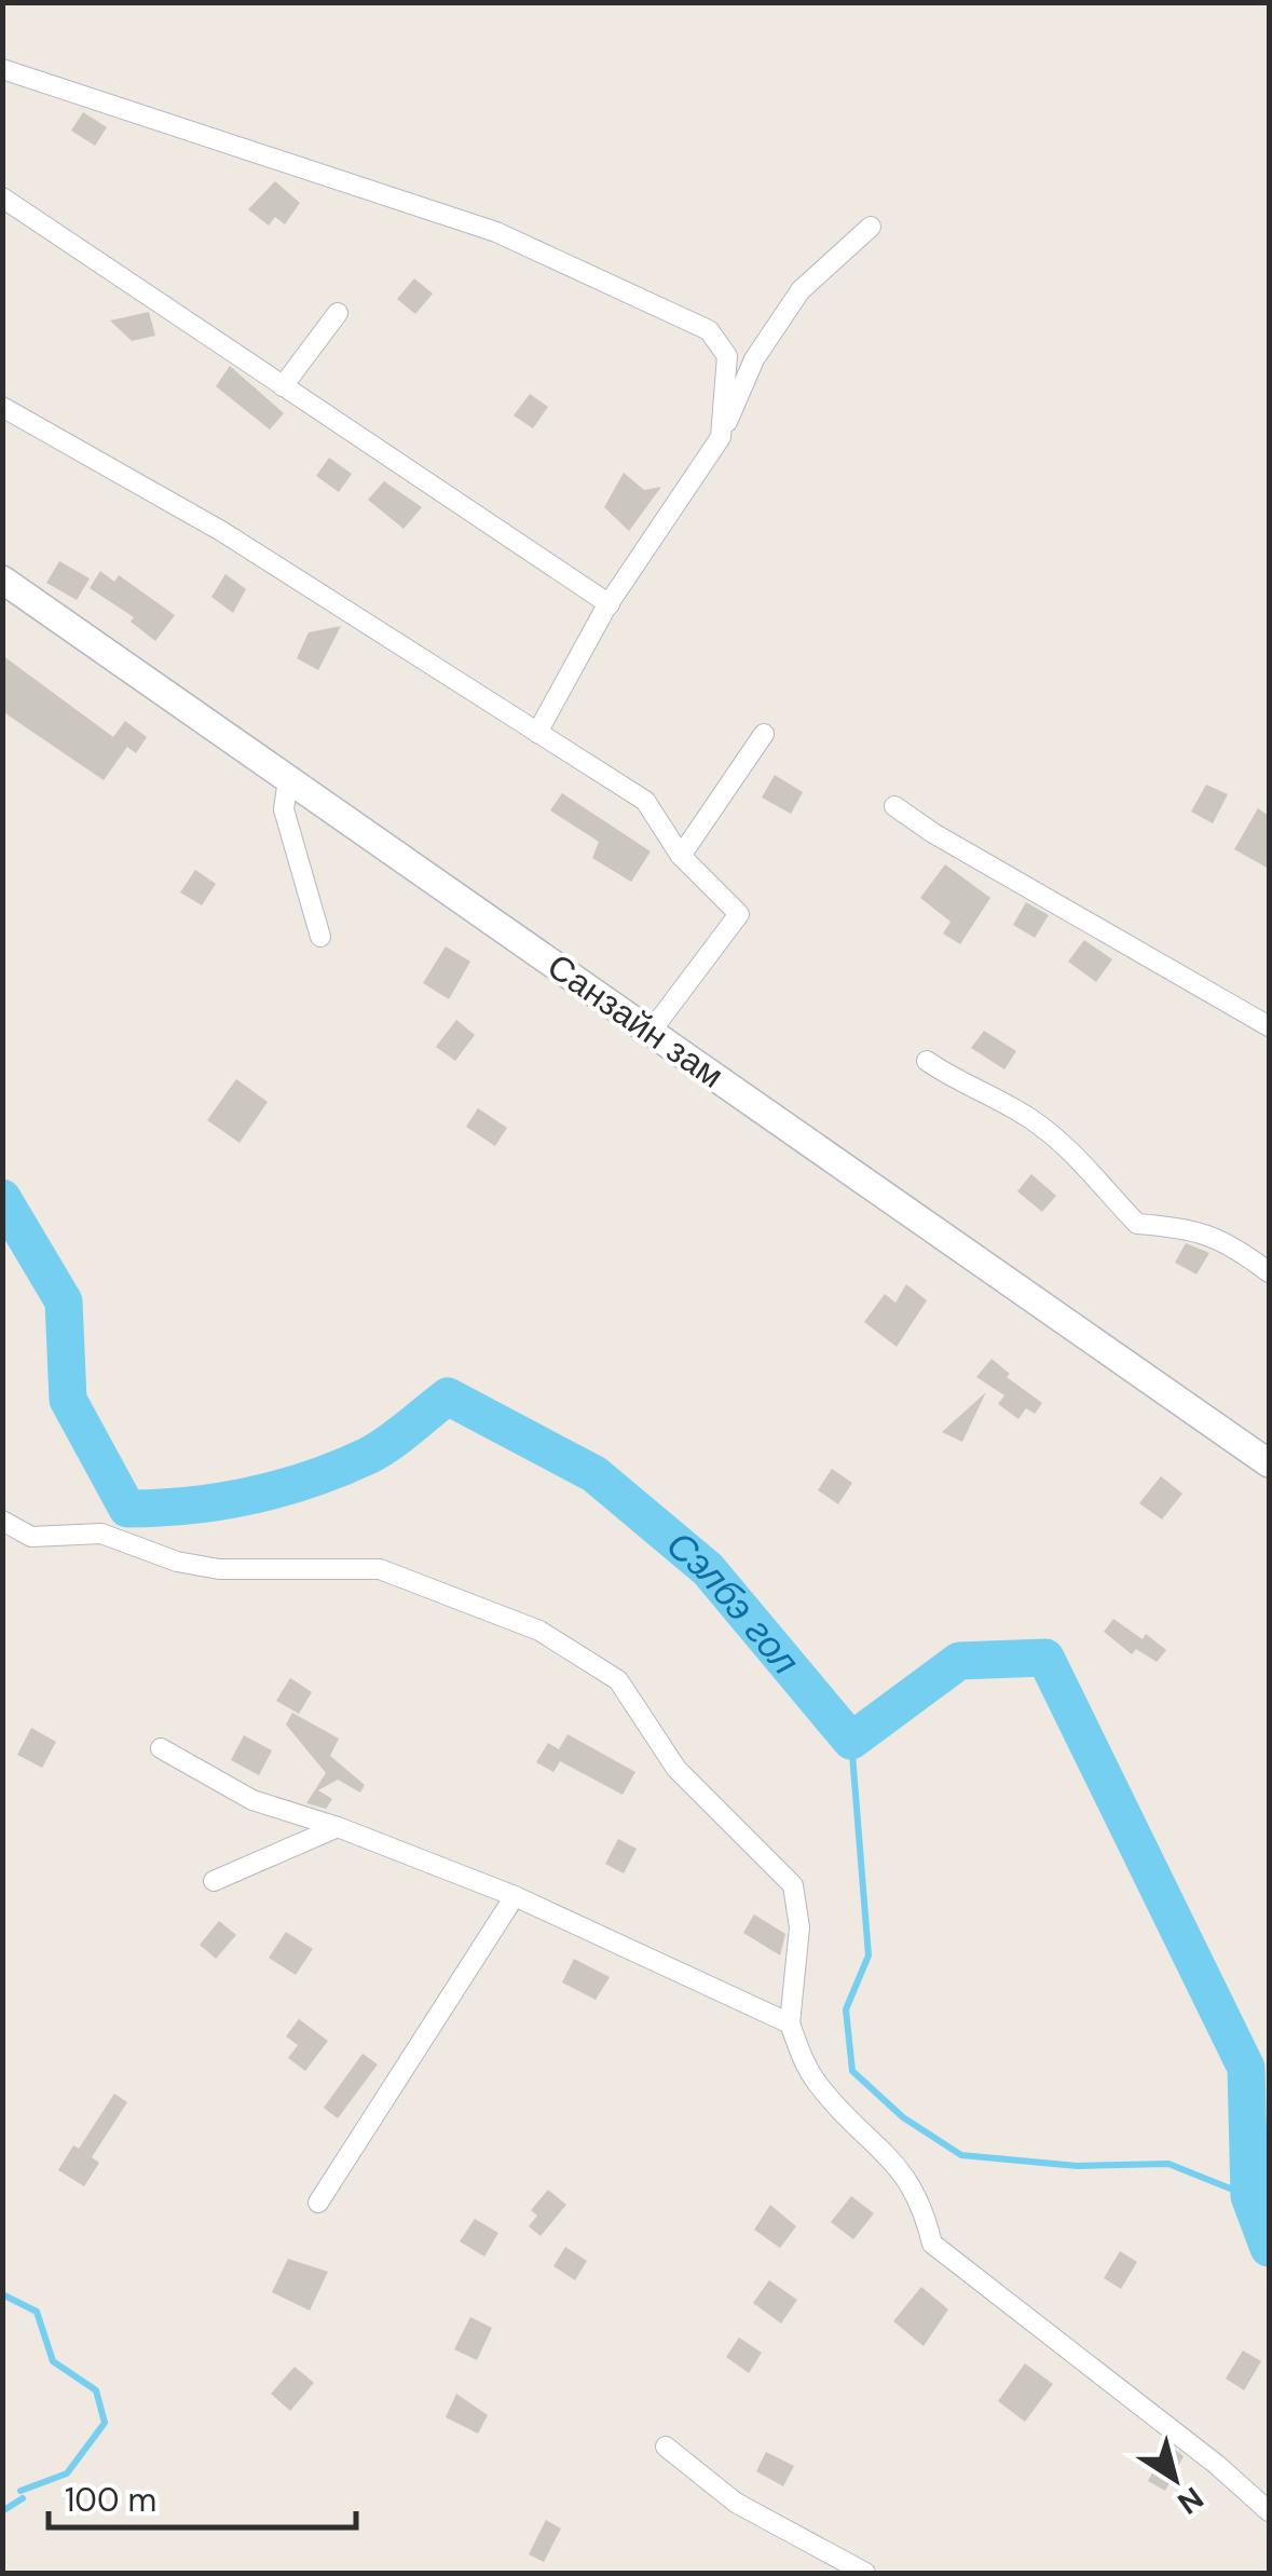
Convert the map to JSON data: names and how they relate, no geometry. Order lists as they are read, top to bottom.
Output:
{
  "streets": {
    "main road": ["Санзайн зам"]
  },
  "water": ["Сэлбэ гол"],
  "scale_bar": "100 m",
  "north": "bottom right"
}
